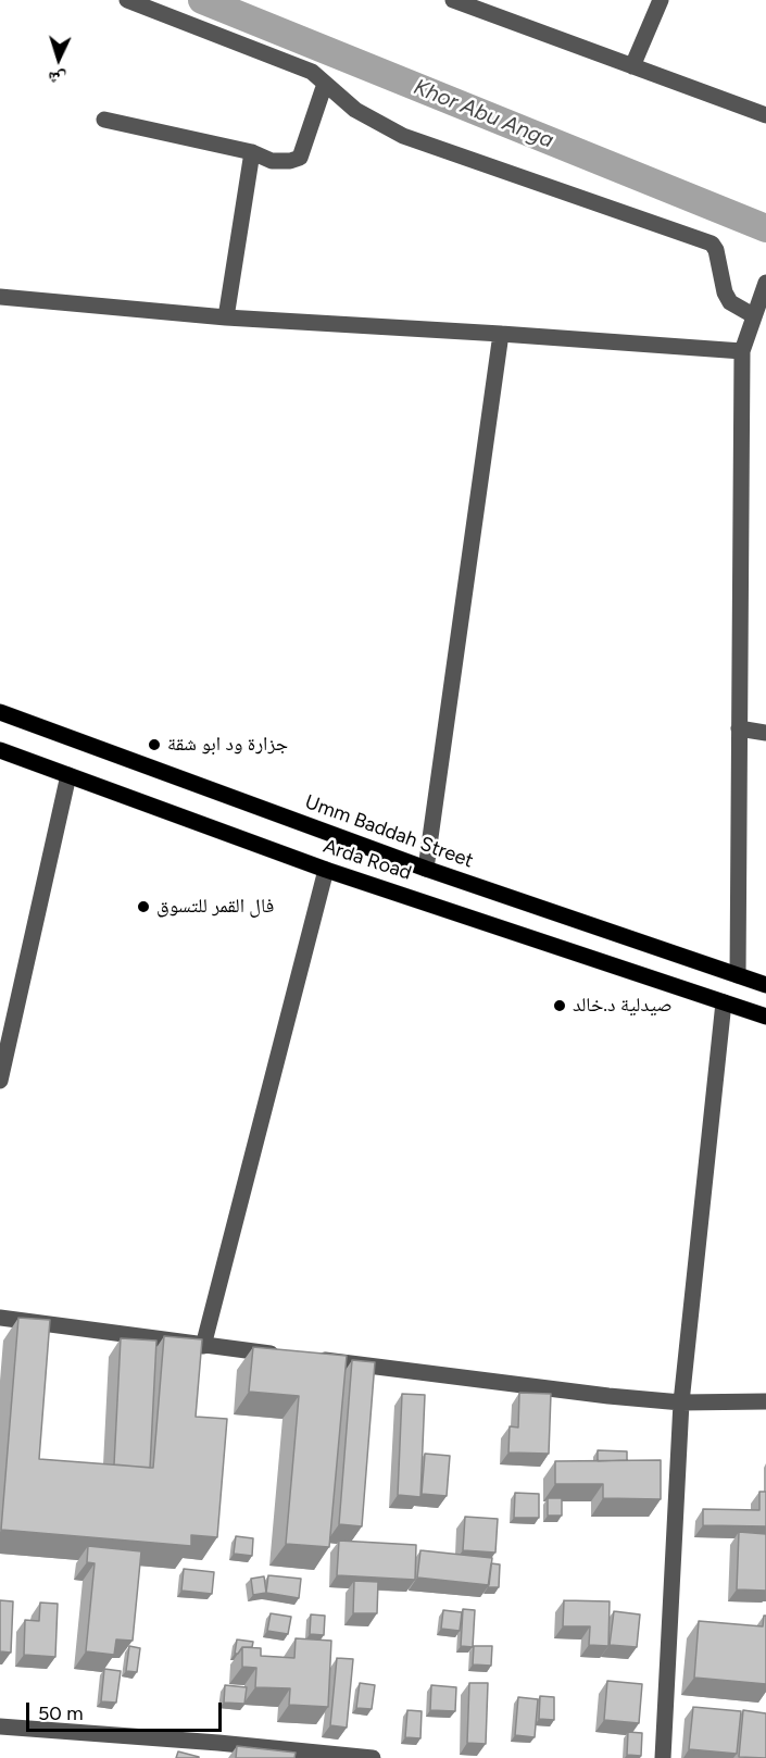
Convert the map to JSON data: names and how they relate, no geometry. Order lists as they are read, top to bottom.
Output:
{
  "streets": {
    "main road": ["Umm Baddah Street", "Arda Road"]
  },
  "water": ["Khor Abu Anga"],
  "places": ["جزارة ود ابو شقة", "فال القمر للتسوق", "صيدلية د.خالد"],
  "scale_bar": "50 m",
  "north": "bottom"
}
